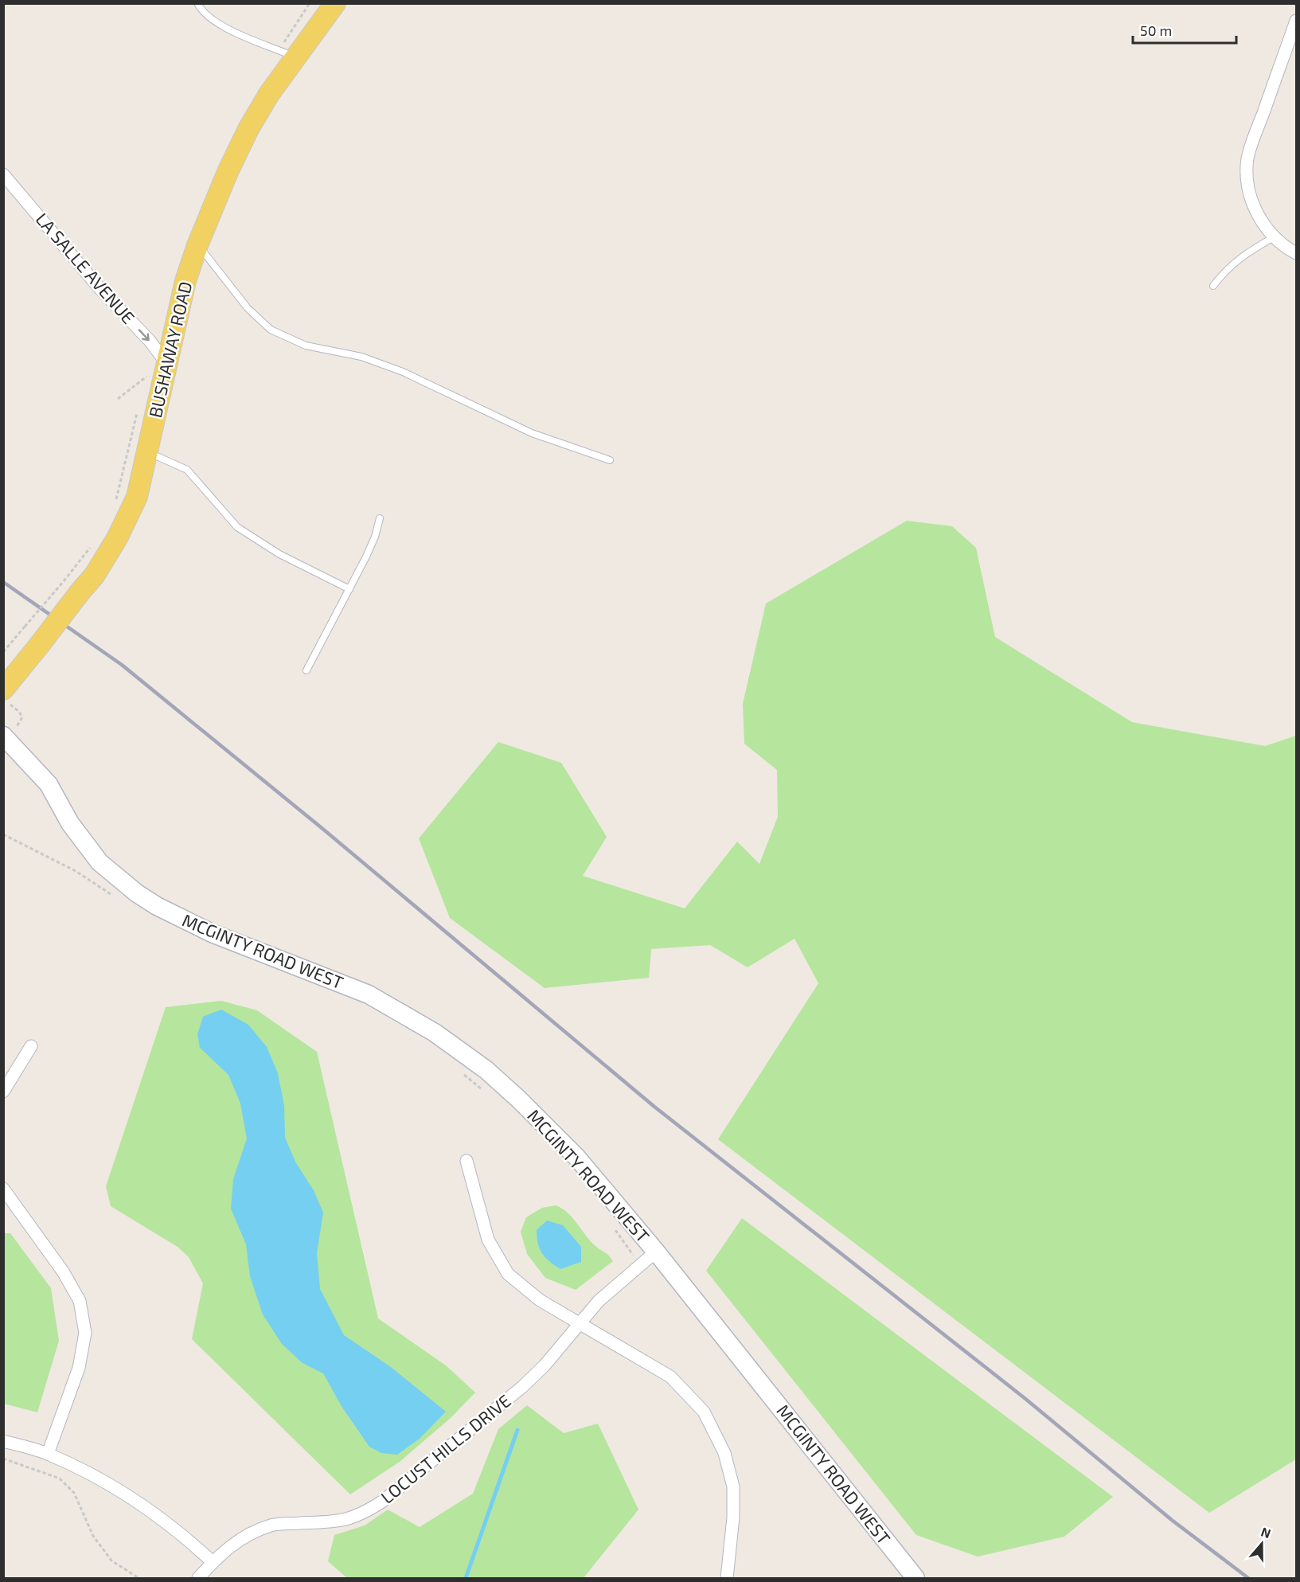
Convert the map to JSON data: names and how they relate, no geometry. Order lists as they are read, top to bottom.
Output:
{
  "streets": {
    "main road": ["BUSHAWAY ROAD", "MCGINTY ROAD WEST"],
    "street": ["LA SALLE AVENUE", "LOCUST HILLS DRIVE"]
  },
  "crossings": [
    ["LA SALLE AVENUE", "BUSHAWAY ROAD"],
    ["MCGINTY ROAD WEST", "LOCUST HILLS DRIVE"]
  ],
  "one_way": ["LA SALLE AVENUE"],
  "scale_bar": "50 m",
  "north": "top"
}
